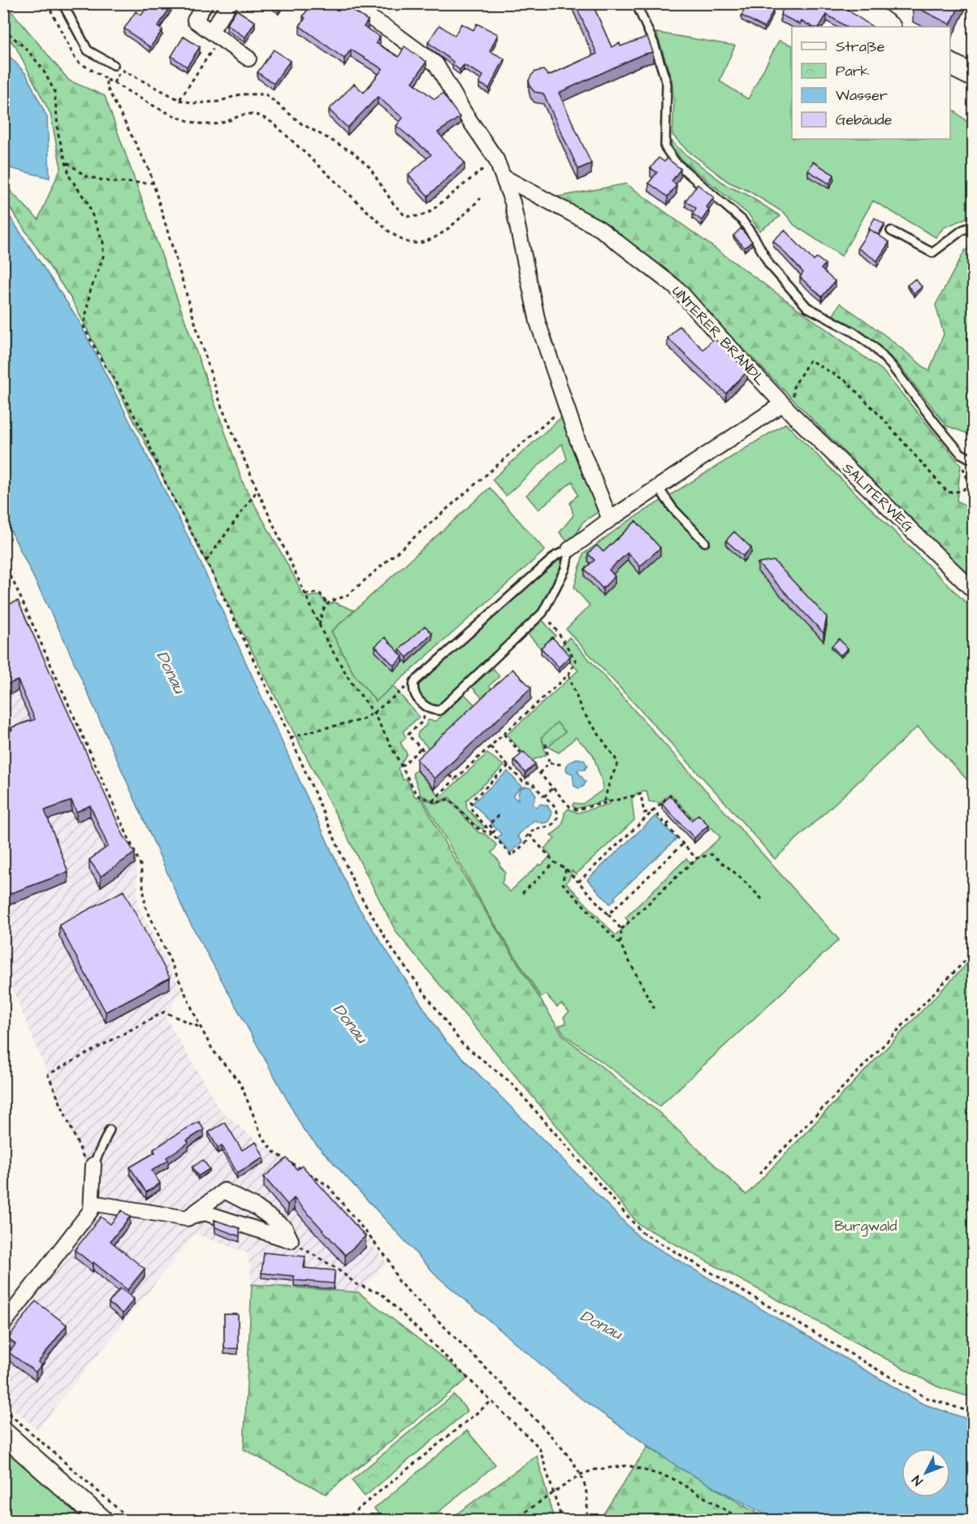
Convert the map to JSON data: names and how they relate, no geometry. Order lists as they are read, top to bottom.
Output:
{
  "streets": {
    "street": ["UNTERER BRANDL", "SALITERWEG"]
  },
  "crossings": [
    ["UNTERER BRANDL", "SALITERWEG"]
  ],
  "water": ["Donau"],
  "parks": ["Burgwald"],
  "legend": [
    "Straße",
    "Park",
    "Wasser",
    "Gebäude"
  ],
  "north": "bottom left"
}
